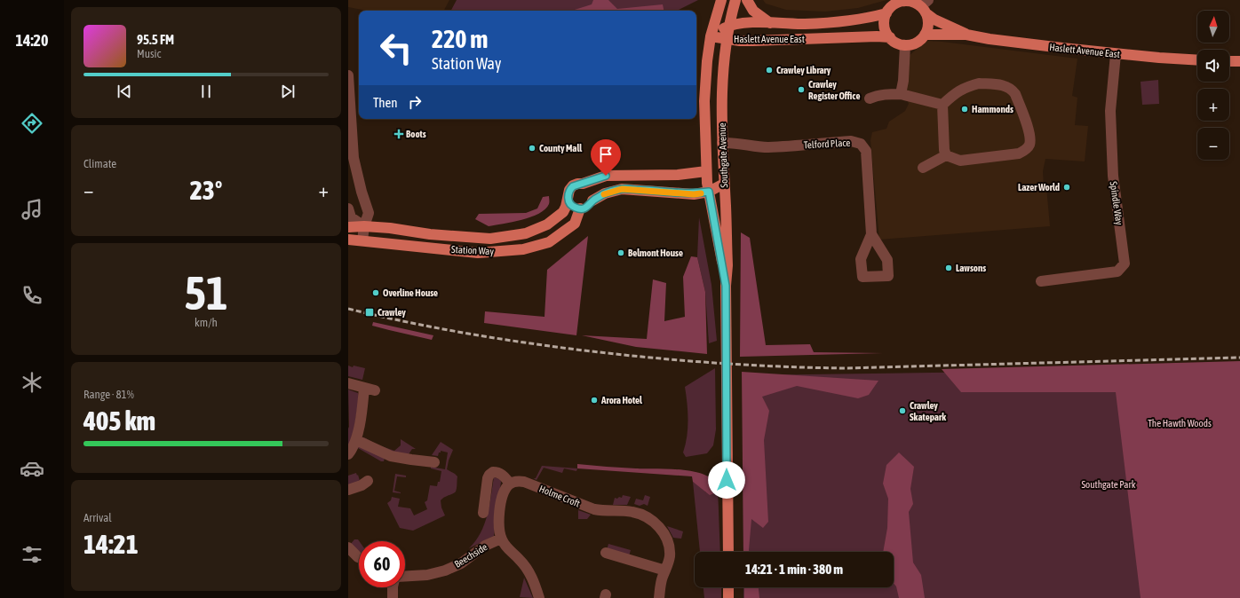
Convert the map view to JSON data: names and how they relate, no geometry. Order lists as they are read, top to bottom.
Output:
{
  "streets": {
    "main road": ["Haslett Avenue East", "Southgate Avenue", "Station Way"],
    "street": [
      "Telford Place",
      "Spindle Way",
      "Holme Croft",
      "Beechside"
    ]
  },
  "crossings": [
    ["Haslett Avenue East", "Southgate Avenue"],
    ["Haslett Avenue East", "Spindle Way"],
    ["Telford Place", "Southgate Avenue"],
    ["Southgate Avenue", "Station Way"]
  ],
  "parks": ["The Hawth Woods", "Southgate Park"],
  "places": {
    "other": [
      "Crawley Library",
      "Crawley Register Office",
      "Hammonds",
      "County Mall",
      "Lazer World",
      "Belmont House",
      "Lawsons",
      "Overline House",
      "Arora Hotel",
      "Crawley Skatepark"
    ],
    "health": ["Boots"],
    "transit": ["Crawley"]
  },
  "north": "top",
  "page": {
    "tabs": "14:20",
    "map_buttons": ["+", "−"],
    "turn": ["220 m", "Station Way"],
    "song": ["95.5 FM", "Music"],
    "then": "Then",
    "tile": [
      "Climate",
      ["51", "km/h"],
      ["Range · 81%", "405 km"],
      ["Arrival", "14:21"]
    ],
    "heat": ["−", "23°", "+"],
    "limit": "60",
    "trip": "14:21 · 1 min · 380 m"
  }
}
